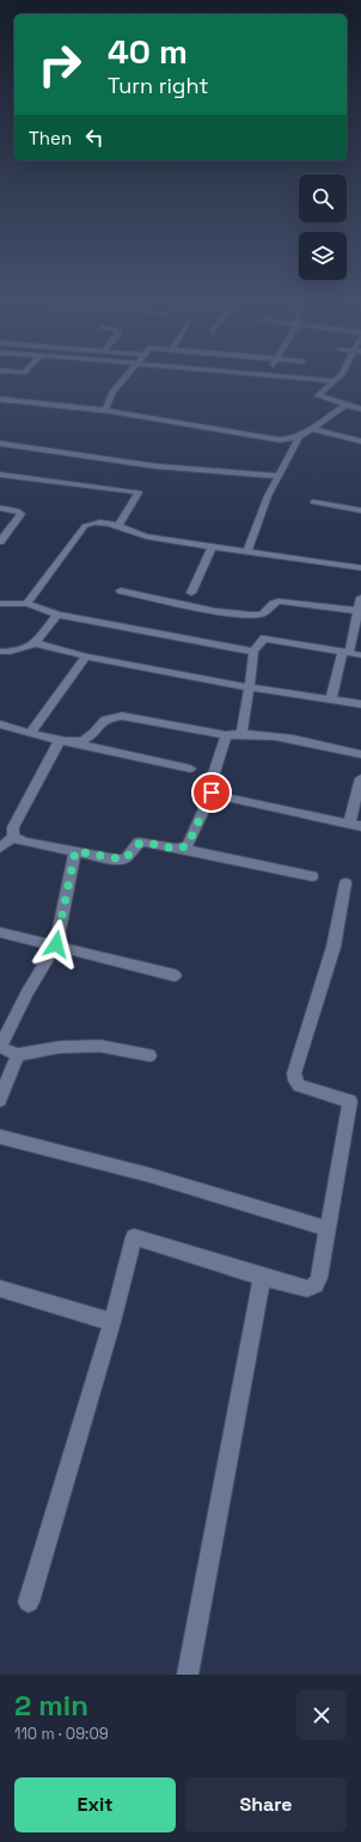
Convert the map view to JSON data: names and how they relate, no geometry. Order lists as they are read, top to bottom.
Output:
{
  "page": {
    "turn": ["40 m", "Turn right"],
    "then": "Then",
    "heading": ["2 min", "110 m · 09:09"],
    "buttons": ["Exit", "Share"]
  }
}
